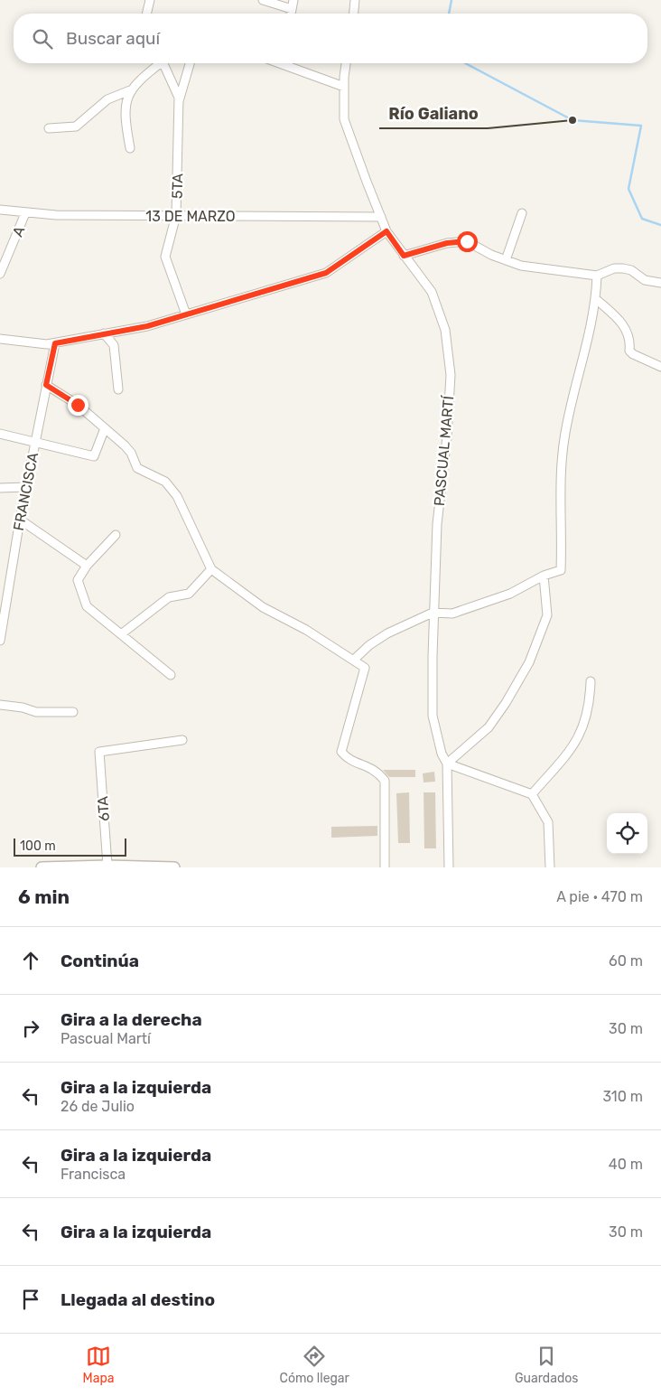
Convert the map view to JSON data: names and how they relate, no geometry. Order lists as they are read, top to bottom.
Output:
{
  "streets": {
    "street": [
      "5TA",
      "13 DE MARZO",
      "A",
      "PASCUAL MARTÍ",
      "FRANCISCA",
      "6TA"
    ]
  },
  "crossings": [
    ["5TA", "13 DE MARZO"],
    ["13 DE MARZO", "A"],
    ["13 DE MARZO", "PASCUAL MARTÍ"]
  ],
  "places": ["Río Galiano"],
  "scale_bar": "100 m",
  "page": {
    "search": "Buscar aquí",
    "scale": "100 m",
    "heading": ["6 min", "A pie · 470 m"],
    "list": [
      ["Continúa", "60 m"],
      ["Gira a la derecha", "Pascual Martí", "30 m"],
      ["Gira a la izquierda", "26 de Julio", "310 m"],
      ["Gira a la izquierda", "Francisca", "40 m"],
      ["Gira a la izquierda", "30 m"],
      "Llegada al destino"
    ],
    "nav": ["Mapa", "Cómo llegar", "Guardados"]
  }
}
